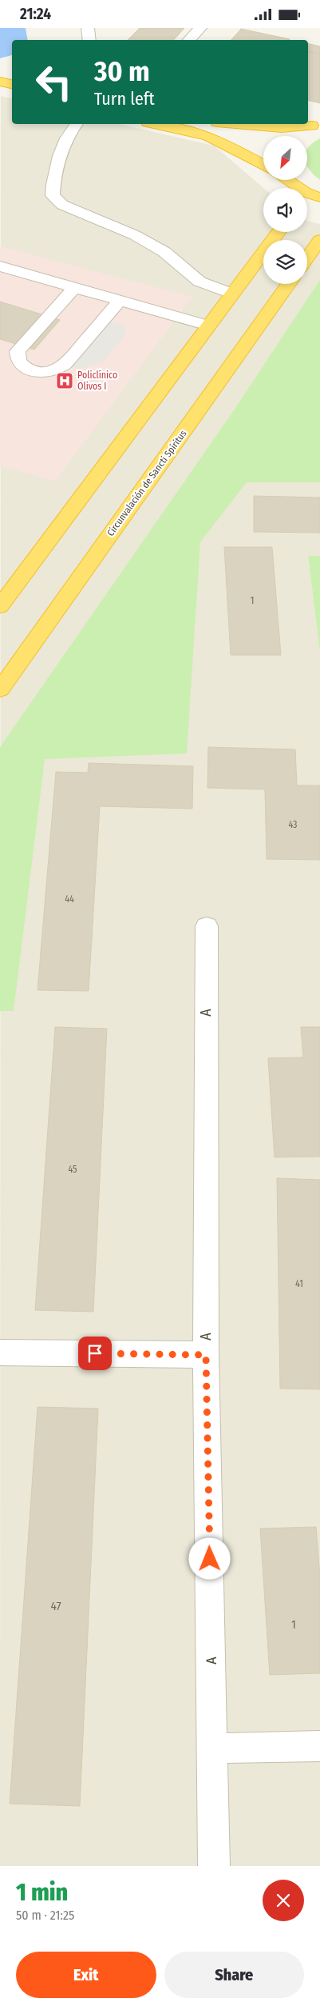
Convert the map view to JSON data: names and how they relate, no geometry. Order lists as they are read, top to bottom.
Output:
{
  "streets": {
    "highway": ["Circunvalación de Sancti Spíritus"],
    "street": ["A"]
  },
  "places": {
    "hospital": ["Policlínico Olivos I"]
  },
  "house_numbers": [
    "1",
    "43",
    "44",
    "45",
    "41",
    "47",
    "1"
  ],
  "north": "bottom left",
  "page": {
    "status": "21:24",
    "turn": ["30 m", "Turn left"],
    "heading": ["1 min", "50 m · 21:25"],
    "buttons": ["Exit", "Share"]
  }
}
